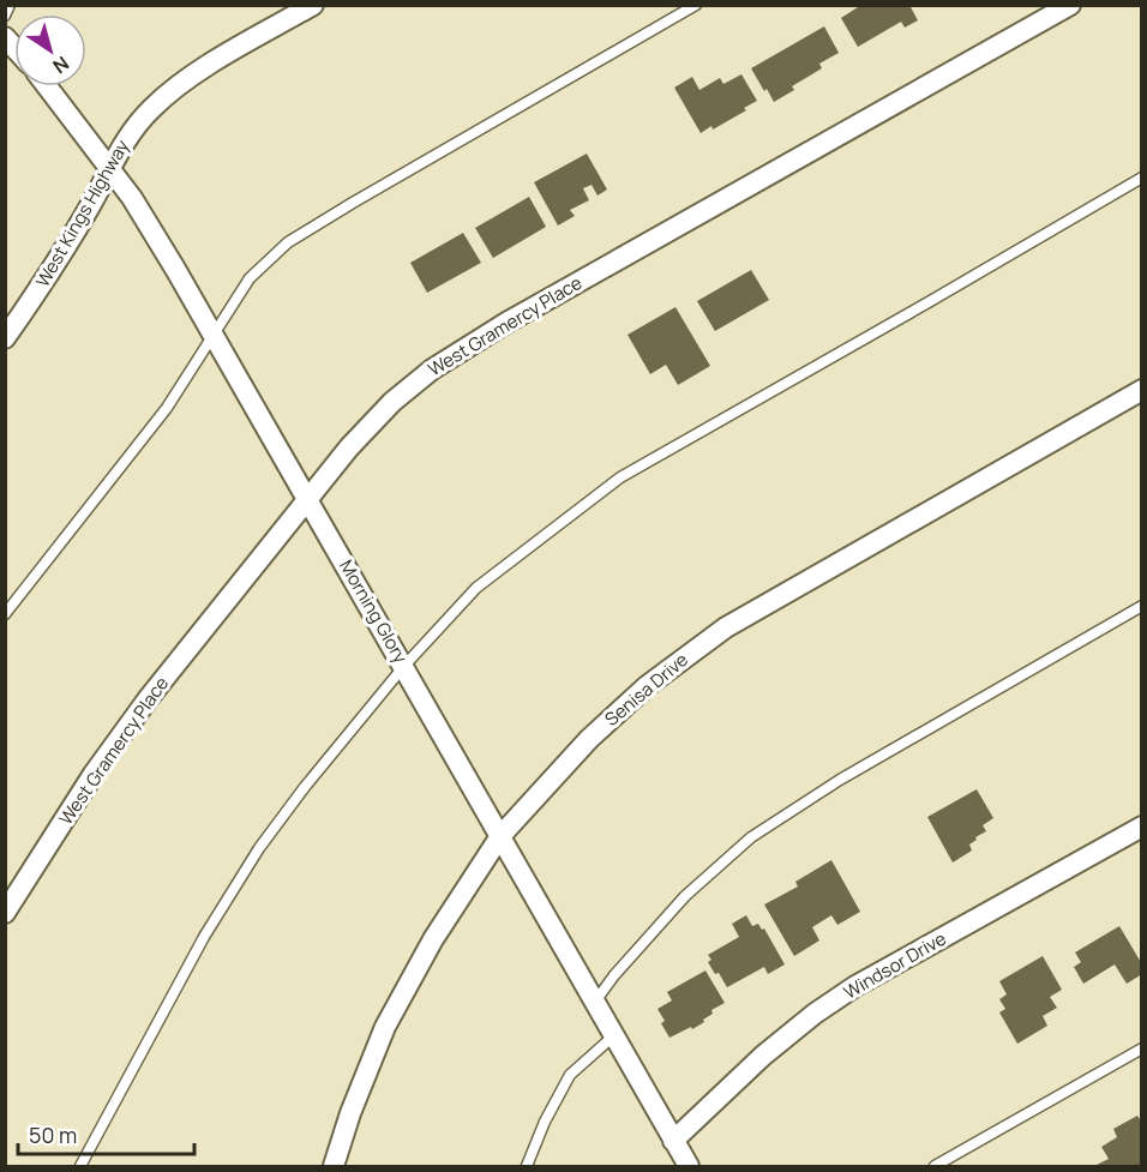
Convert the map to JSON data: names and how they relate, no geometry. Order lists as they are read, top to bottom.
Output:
{
  "streets": {
    "street": [
      "West Kings Highway",
      "West Gramercy Place",
      "Morning Glory",
      "Senisa Drive",
      "Windsor Drive"
    ]
  },
  "crossings": [
    ["West Kings Highway", "Morning Glory"],
    ["West Gramercy Place", "Morning Glory"],
    ["Morning Glory", "Senisa Drive"],
    ["Morning Glory", "Windsor Drive"]
  ],
  "scale_bar": "50 m",
  "north": "bottom right"
}
